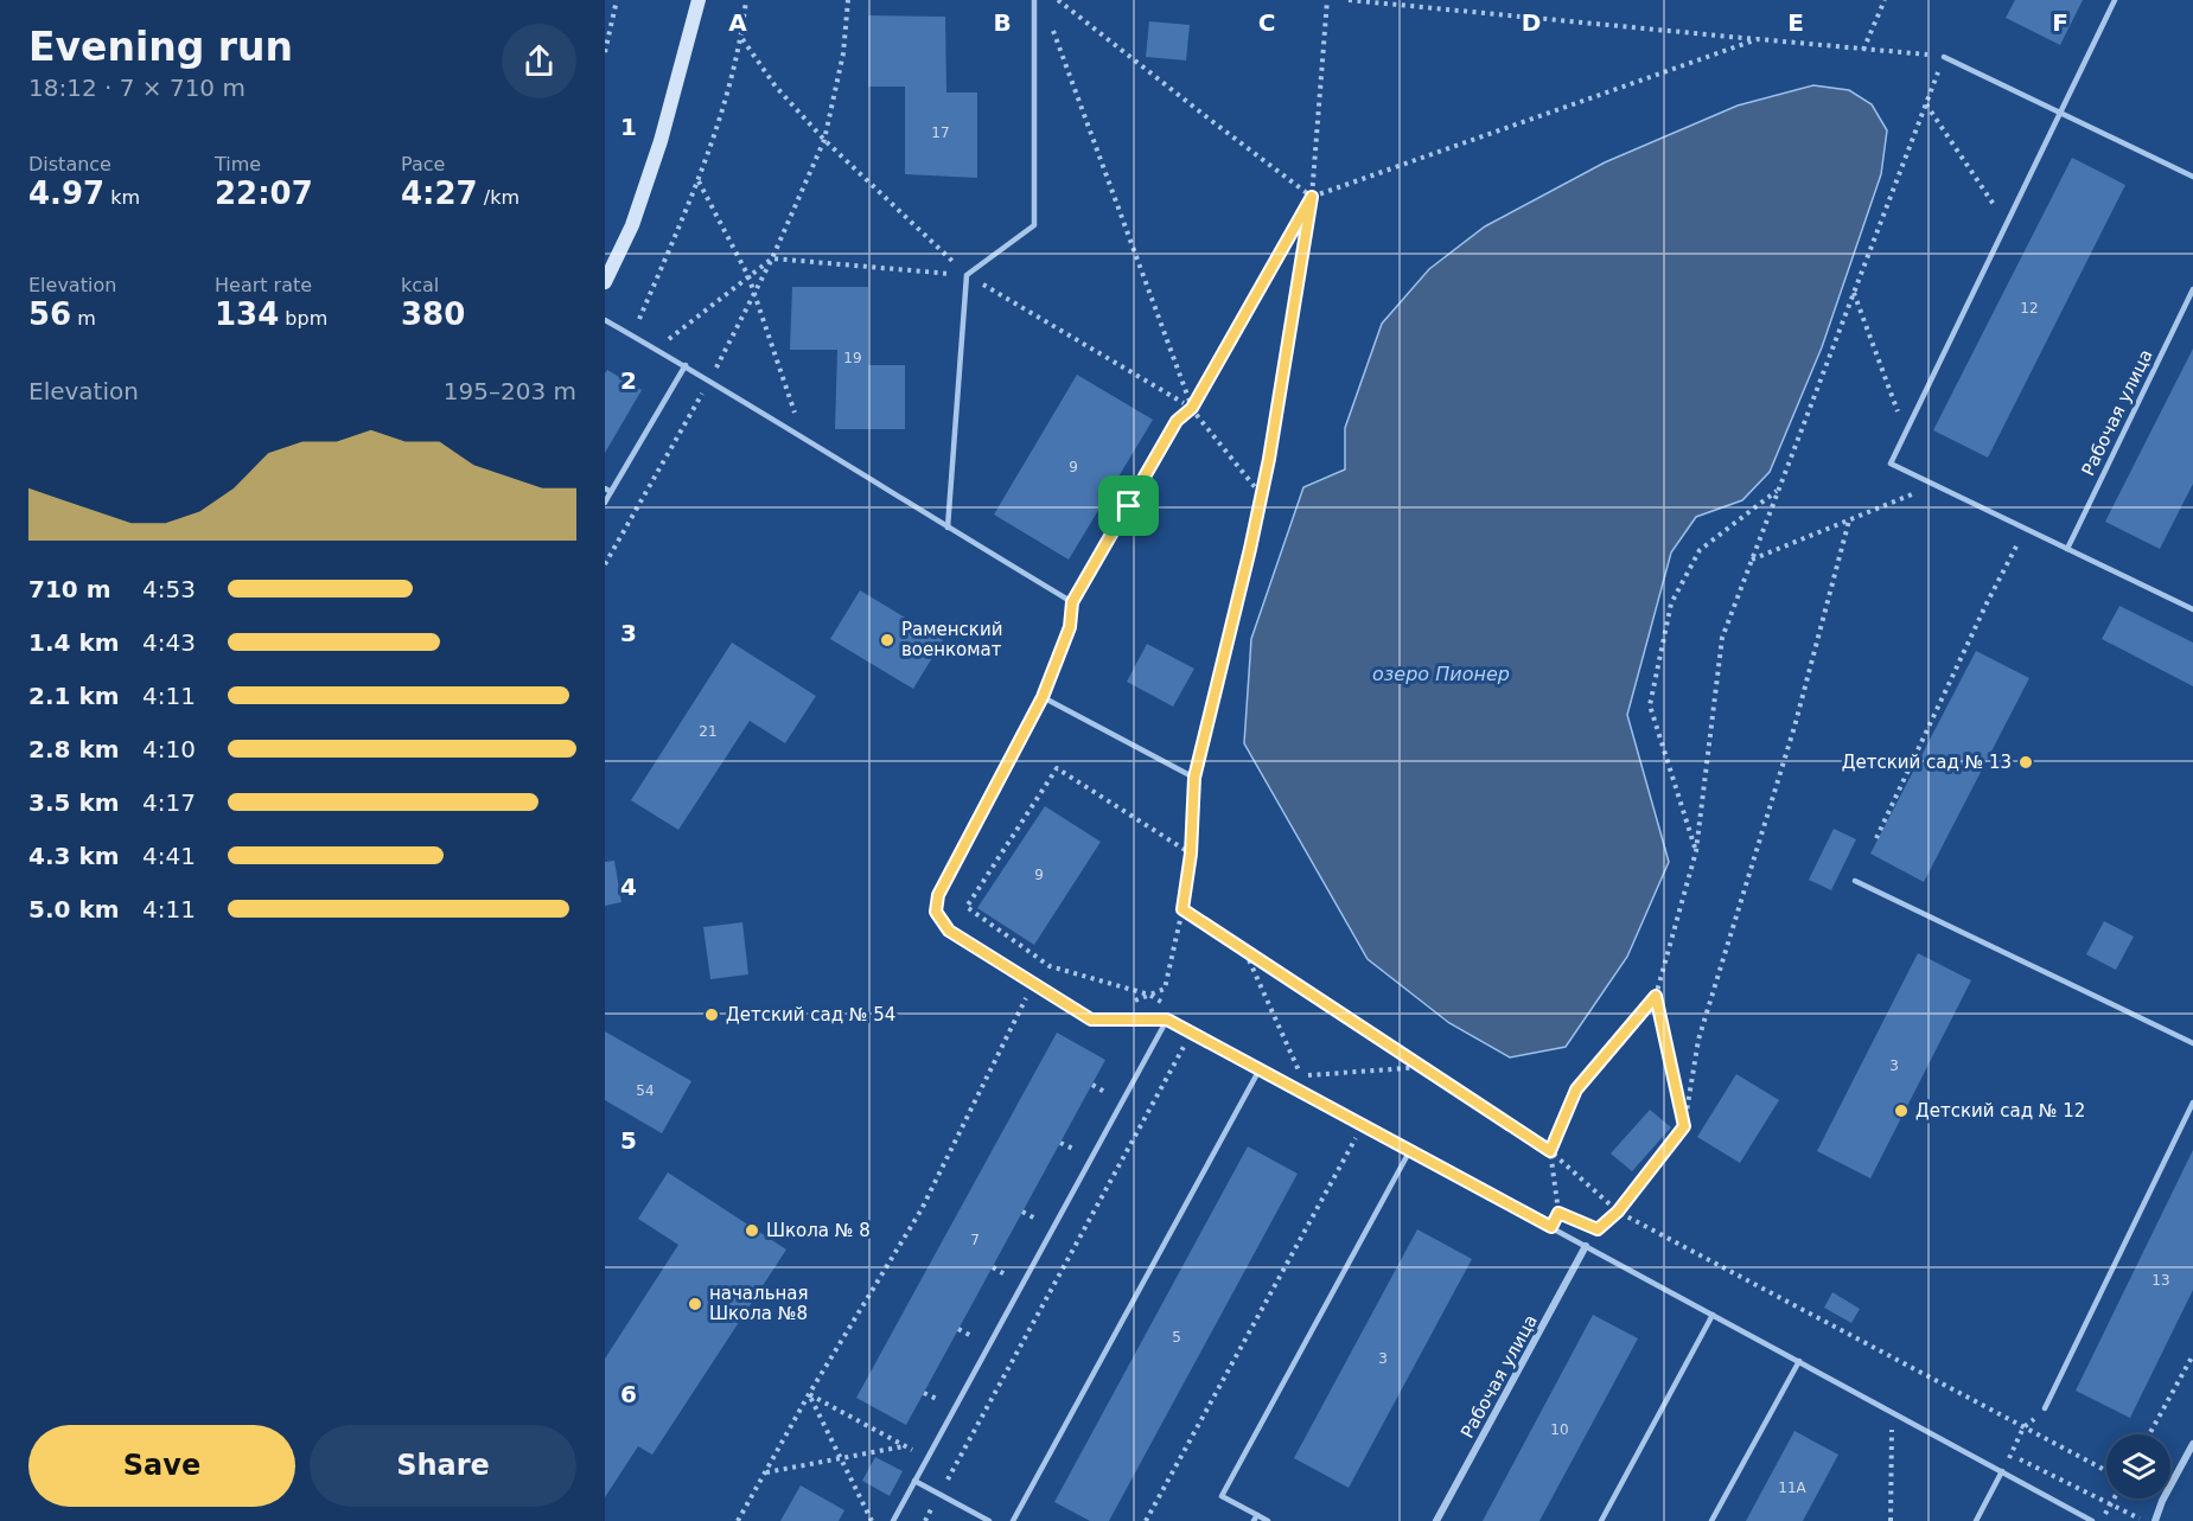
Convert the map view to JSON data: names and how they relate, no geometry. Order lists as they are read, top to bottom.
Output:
{
  "streets": {
    "street": ["Рабочая улица"]
  },
  "water": ["озеро Пионер"],
  "places": [
    "Раменский военкомат",
    "Детский сад № 13",
    "Детский сад № 54",
    "Детский сад № 12",
    "Школа № 8",
    "начальная Школа №8"
  ],
  "house_numbers": [
    "17",
    "12",
    "19",
    "9",
    "21",
    "9",
    "3",
    "54",
    "7",
    "13",
    "5",
    "3",
    "10",
    "11А"
  ],
  "page": {
    "heading": ["Evening run", "18:12 · 7 × 710 m"],
    "stats": [
      ["Distance", "4.97 km"],
      ["Time", "22:07"],
      ["Pace", "4:27 /km"],
      ["Elevation", "56 m"],
      ["Heart rate", "134 bpm"],
      ["kcal", "380"]
    ],
    "chart": ["Elevation", "195–203 m"],
    "list": [
      {
        "name": "710 m",
        "note": "4:53"
      },
      {
        "name": "1.4 km",
        "note": "4:43"
      },
      {
        "name": "2.1 km",
        "note": "4:11"
      },
      {
        "name": "2.8 km",
        "note": "4:10"
      },
      {
        "name": "3.5 km",
        "note": "4:17"
      },
      {
        "name": "4.3 km",
        "note": "4:41"
      },
      {
        "name": "5.0 km",
        "note": "4:11"
      }
    ],
    "buttons": ["Save", "Share"]
  },
  "grid": {
    "columns": [
      "A",
      "B",
      "C",
      "D",
      "E",
      "F"
    ],
    "rows": [
      "1",
      "2",
      "3",
      "4",
      "5",
      "6"
    ]
  }
}
